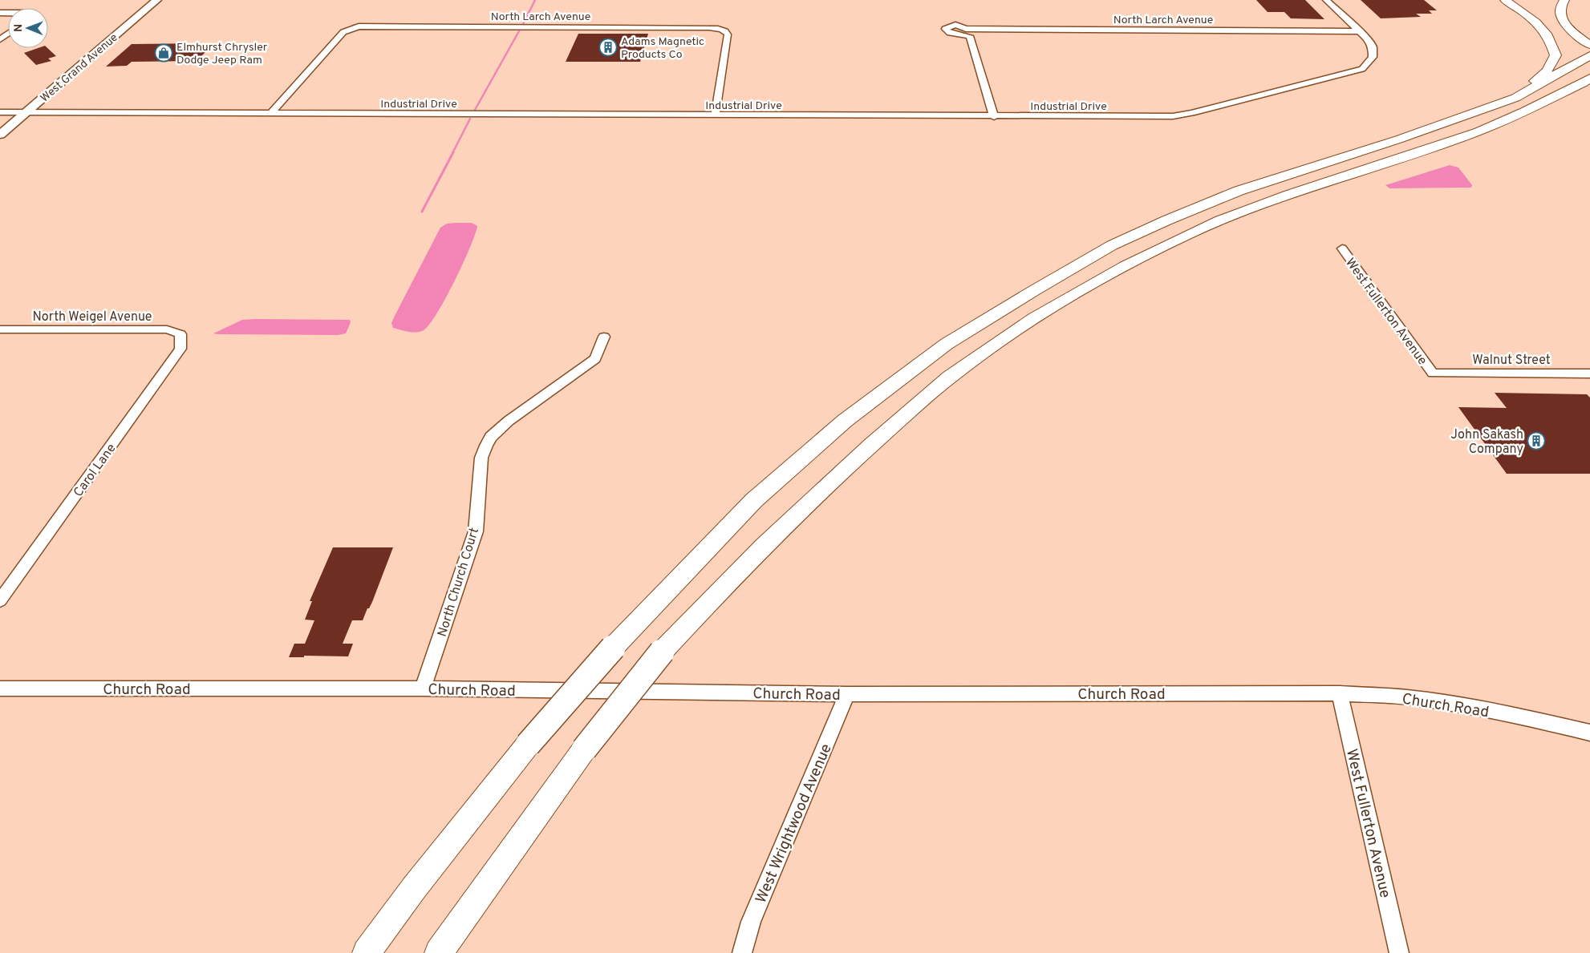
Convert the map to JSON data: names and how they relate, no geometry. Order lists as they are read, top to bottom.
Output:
{
  "streets": {
    "main road": ["West Grand Avenue"],
    "street": [
      "North Larch Avenue",
      "Industrial Drive",
      "West Fullerton Avenue",
      "North Weigel Avenue",
      "Walnut Street",
      "Carol Lane",
      "North Church Court",
      "Church Road",
      "West Wrightwood Avenue"
    ]
  },
  "crossings": [
    ["North Larch Avenue", "Industrial Drive"],
    ["West Grand Avenue", "Industrial Drive"],
    ["West Fullerton Avenue", "Walnut Street"],
    ["West Fullerton Avenue", "Church Road"],
    ["North Weigel Avenue", "Carol Lane"],
    ["North Church Court", "Church Road"],
    ["Church Road", "West Wrightwood Avenue"]
  ],
  "places": {
    "building": ["Adams Magnetic Products Co", "John Sakash Company"],
    "shop": ["Elmhurst Chrysler Dodge Jeep Ram"]
  },
  "north": "left"
}
